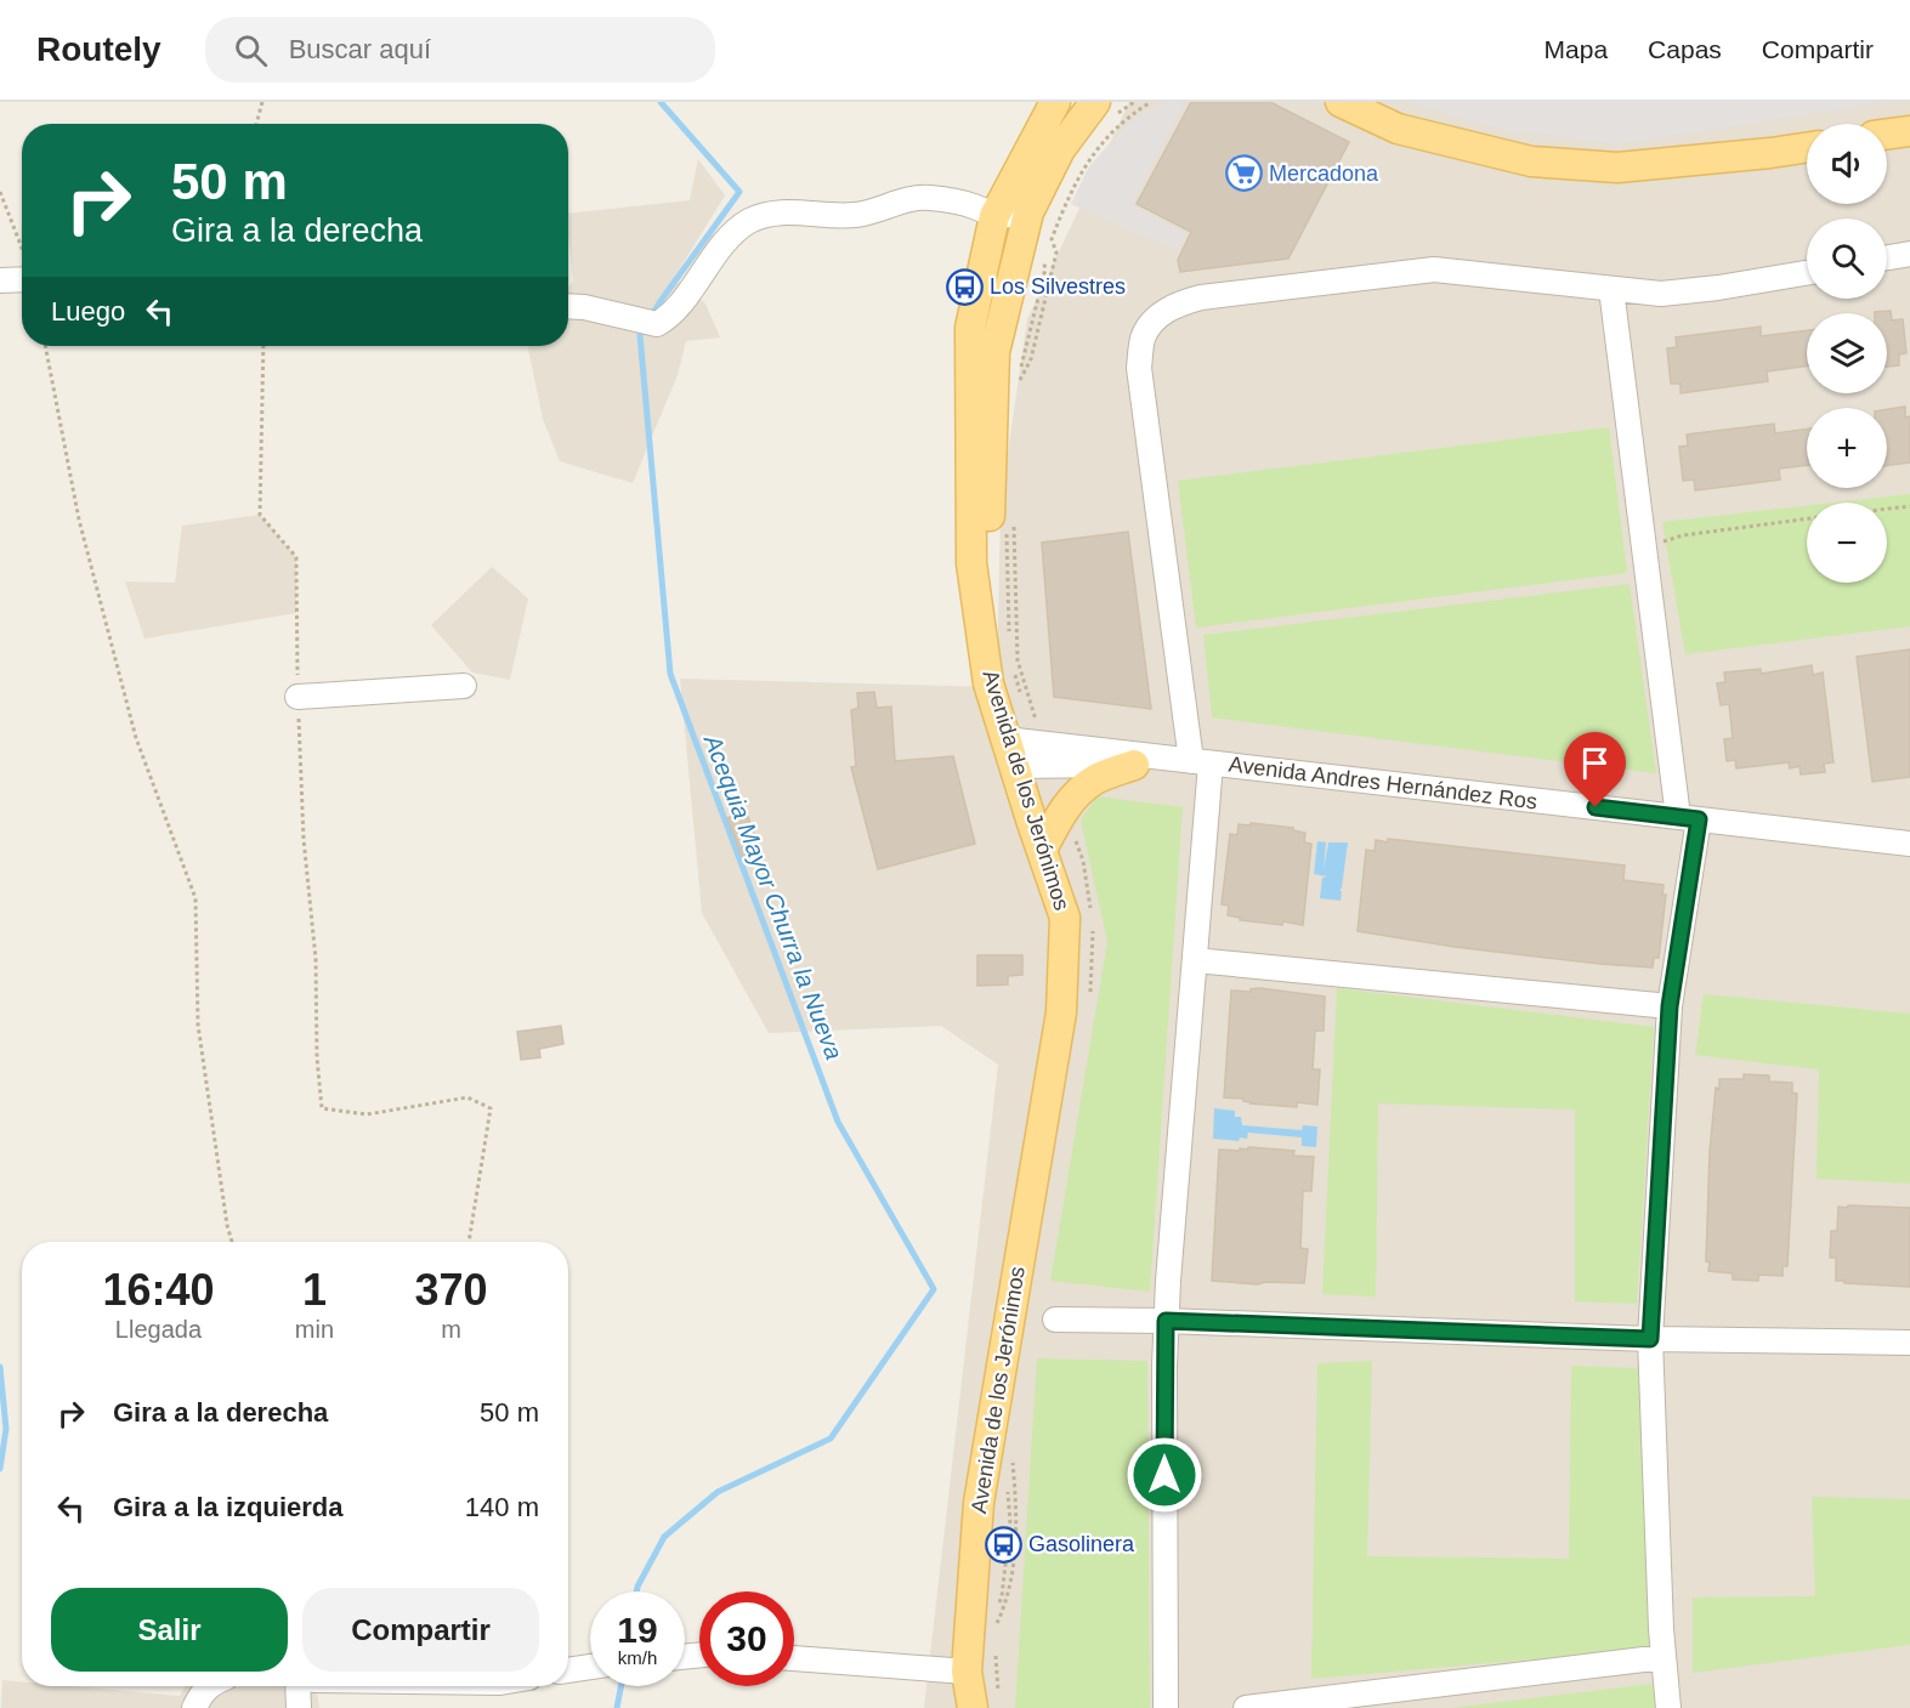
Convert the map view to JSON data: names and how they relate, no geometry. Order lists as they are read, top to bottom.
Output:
{
  "streets": {
    "main road": ["Avenida de los Jerónimos"],
    "street": ["Avenida Andres Hernández Ros"]
  },
  "crossings": [
    ["Avenida Andres Hernández Ros", "Avenida de los Jerónimos"]
  ],
  "water": ["Acequia Mayor Churra la Nueva"],
  "places": {
    "supermarket": ["Mercadona"],
    "bus stop": ["Los Silvestres", "Gasolinera"]
  },
  "page": {
    "header": "Routely",
    "search": "Buscar aquí",
    "nav": ["Mapa", "Capas", "Compartir"],
    "map_buttons": ["+", "−"],
    "turn": ["50 m", "Gira a la derecha"],
    "then": "Luego",
    "eta": [
      "16:40",
      "Llegada",
      "1",
      "min",
      "370",
      "m"
    ],
    "list": [
      {
        "name": "Gira a la derecha",
        "value": "50 m"
      },
      {
        "name": "Gira a la izquierda",
        "value": "140 m"
      }
    ],
    "buttons": ["Salir", "Compartir"],
    "speed": "19 km/h",
    "limit": "30"
  }
}
